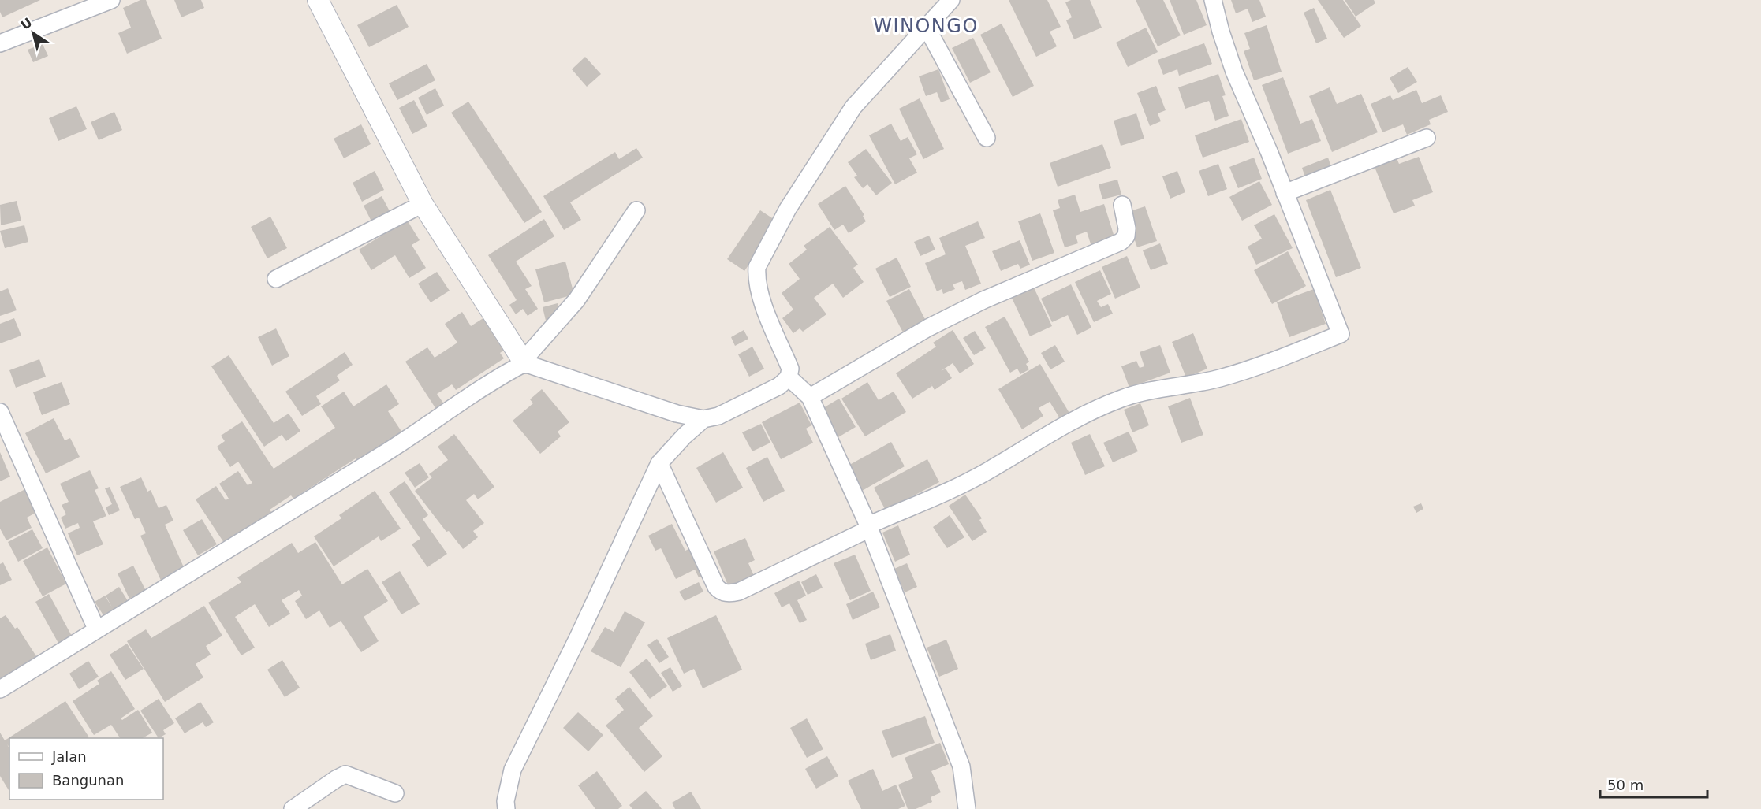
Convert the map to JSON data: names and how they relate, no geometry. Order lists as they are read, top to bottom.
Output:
{
  "districts": ["WINONGO"],
  "legend": ["Jalan", "Bangunan"],
  "scale_bar": "50 m",
  "north": "top left"
}
